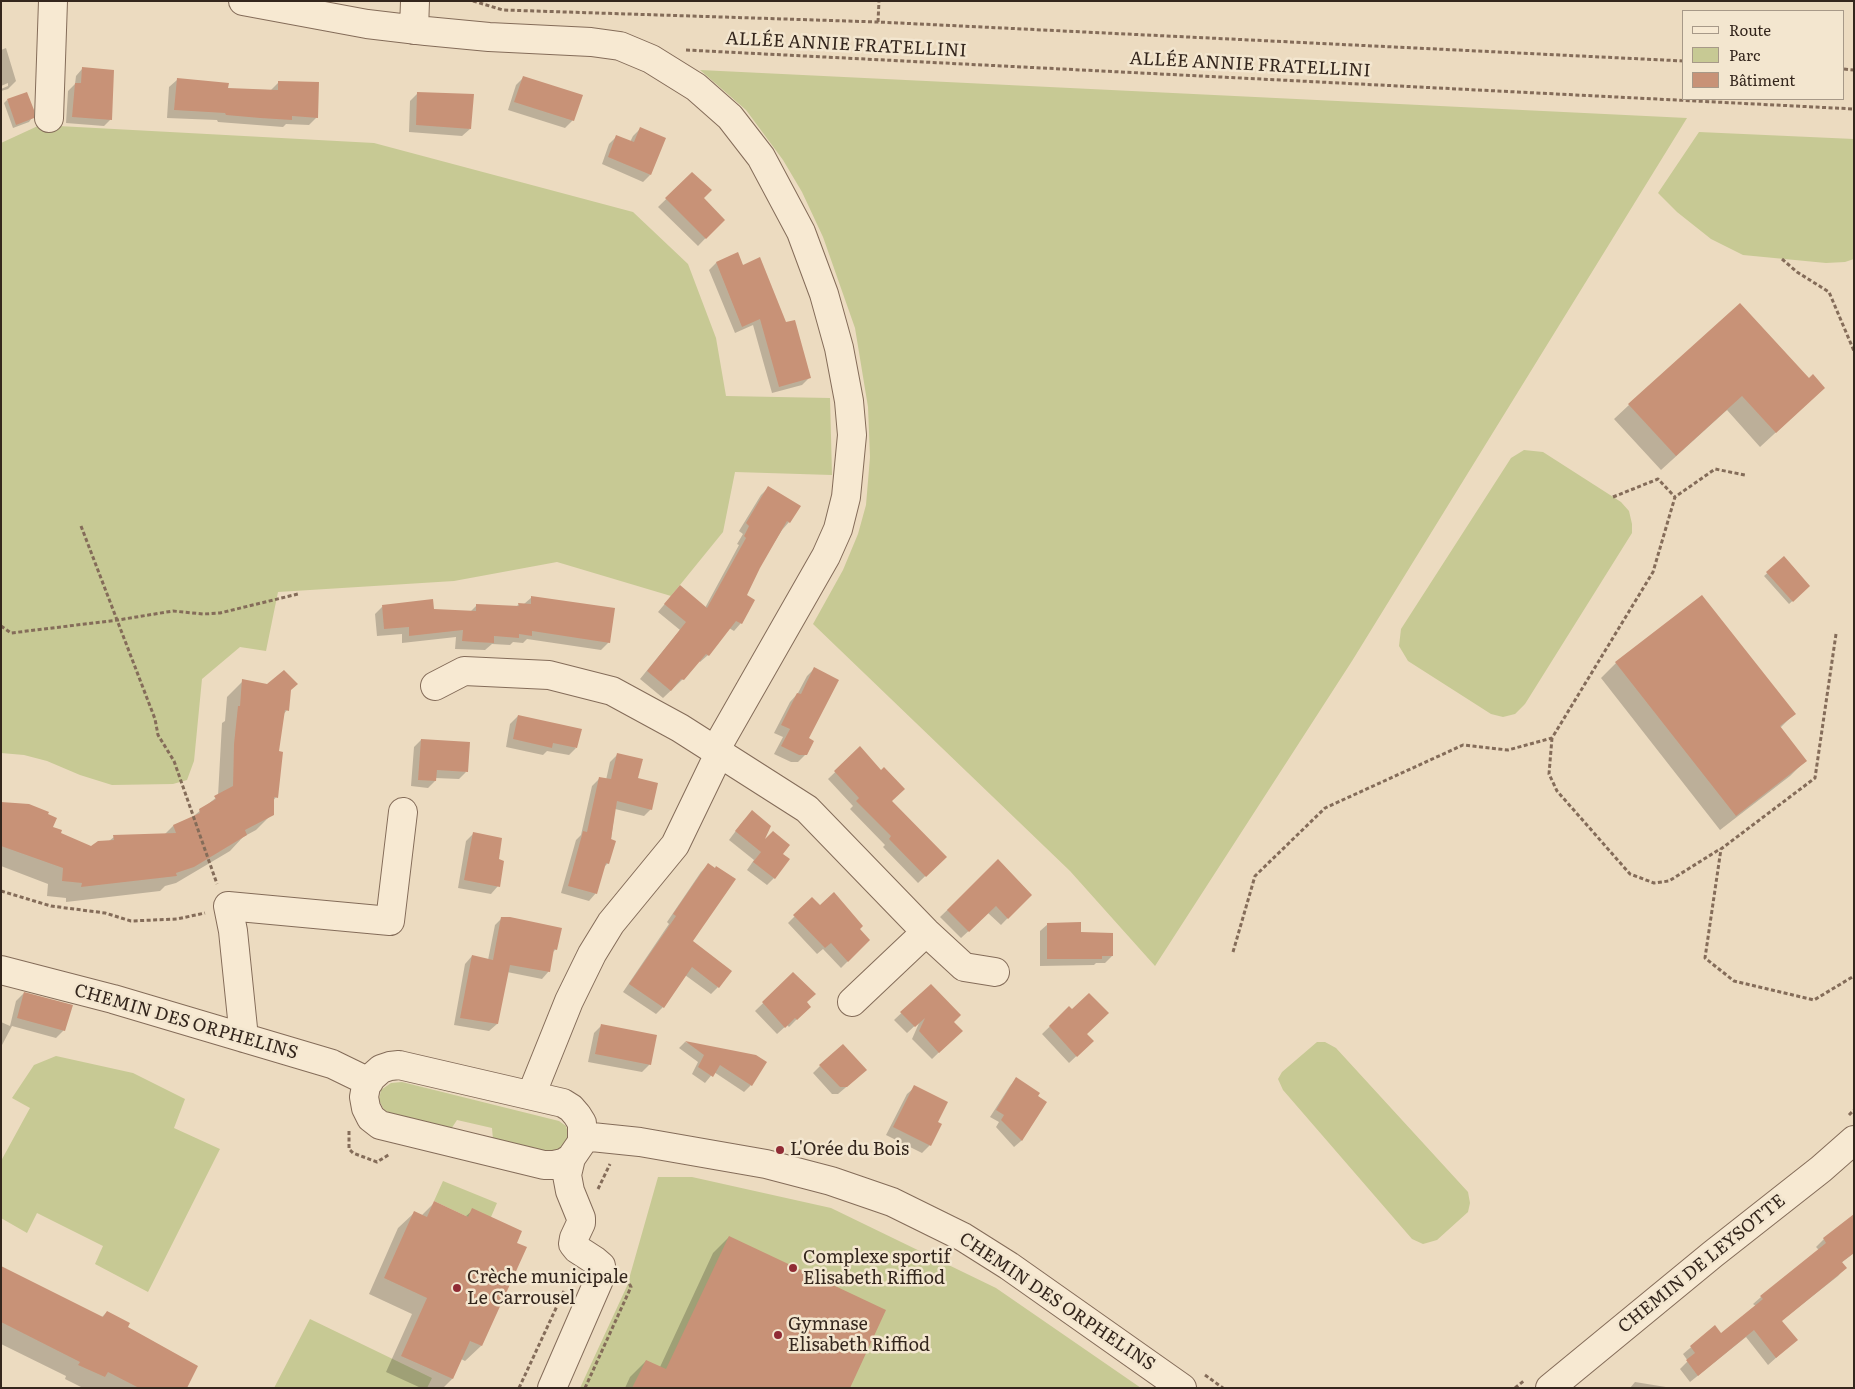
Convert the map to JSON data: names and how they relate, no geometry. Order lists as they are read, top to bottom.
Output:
{
  "streets": {
    "street": ["CHEMIN DES ORPHELINS", "CHEMIN DE LEYSOTTE"],
    "path": ["ALLÉE ANNIE FRATELLINI"]
  },
  "places": [
    "L'Orée du Bois",
    "Complexe sportif Elisabeth Riffiod",
    "Crèche municipale Le Carrousel",
    "Gymnase Elisabeth Riffiod"
  ],
  "legend": ["Route", "Parc", "Bâtiment"]
}
